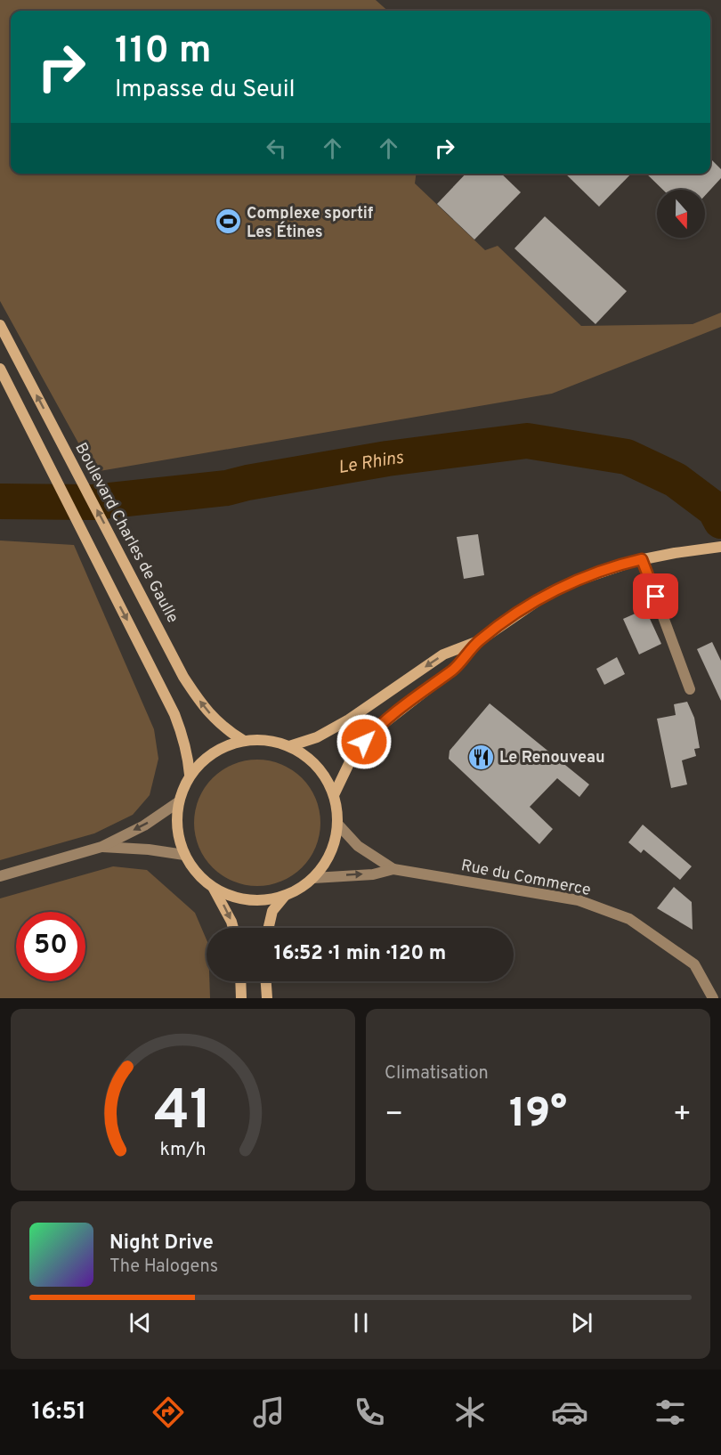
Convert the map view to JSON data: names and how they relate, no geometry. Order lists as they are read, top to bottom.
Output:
{
  "streets": {
    "main road": ["Boulevard Charles de Gaulle"],
    "street": ["Rue du Commerce"]
  },
  "crossings": [
    ["Boulevard Charles de Gaulle", "Rue du Commerce"]
  ],
  "water": ["Le Rhins"],
  "places": {
    "sports": ["Complexe sportif Les Étines"],
    "restaurant": ["Le Renouveau"]
  },
  "north": "bottom",
  "page": {
    "turn": ["110 m", "Impasse du Seuil"],
    "limit": "50",
    "trip": "16:52 · 1 min · 120 m",
    "tile": "Climatisation",
    "heat": ["−", "19°", "+"],
    "song": ["Night Drive", "The Halogens"],
    "tabs": "16:51",
    "gauge": ["41", "km/h"]
  }
}
